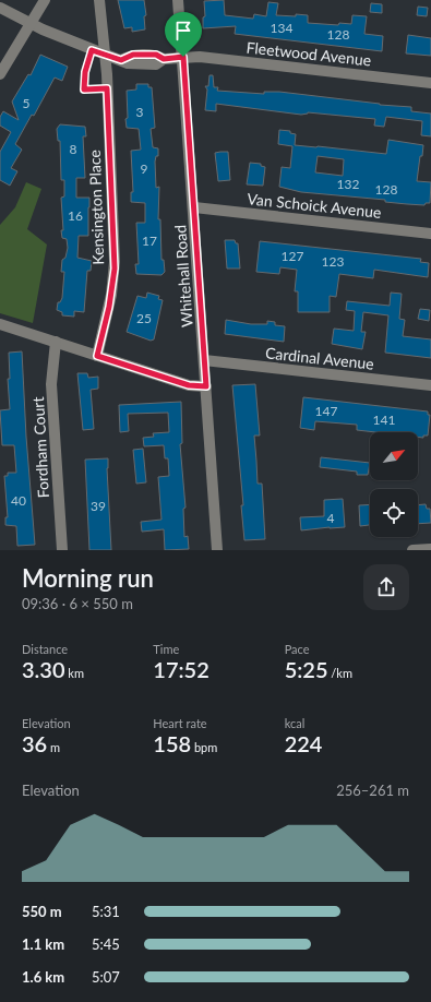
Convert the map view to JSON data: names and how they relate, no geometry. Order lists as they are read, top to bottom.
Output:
{
  "streets": {
    "street": [
      "Fleetwood Avenue",
      "Van Schoick Avenue",
      "Kensington Place",
      "Whitehall Road",
      "Cardinal Avenue",
      "Fordham Court"
    ]
  },
  "crossings": [
    ["Fleetwood Avenue", "Kensington Place"],
    ["Fleetwood Avenue", "Whitehall Road"],
    ["Van Schoick Avenue", "Whitehall Road"],
    ["Whitehall Road", "Cardinal Avenue"]
  ],
  "house_numbers": [
    "134",
    "128",
    "5",
    "3",
    "8",
    "9",
    "132",
    "128",
    "16",
    "17",
    "127",
    "123",
    "25",
    "147",
    "141",
    "40",
    "39",
    "4"
  ],
  "north": "top right",
  "page": {
    "heading": ["Morning run", "09:36 · 6 × 550 m"],
    "stats": [
      ["Distance", "3.30 km"],
      ["Time", "17:52"],
      ["Pace", "5:25 /km"],
      ["Elevation", "36 m"],
      ["Heart rate", "158 bpm"],
      ["kcal", "224"]
    ],
    "chart": ["Elevation", "256–261 m"],
    "list": [
      {
        "name": "550 m",
        "note": "5:31"
      },
      {
        "name": "1.1 km",
        "note": "5:45"
      },
      {
        "name": "1.6 km",
        "note": "5:07"
      }
    ]
  }
}
